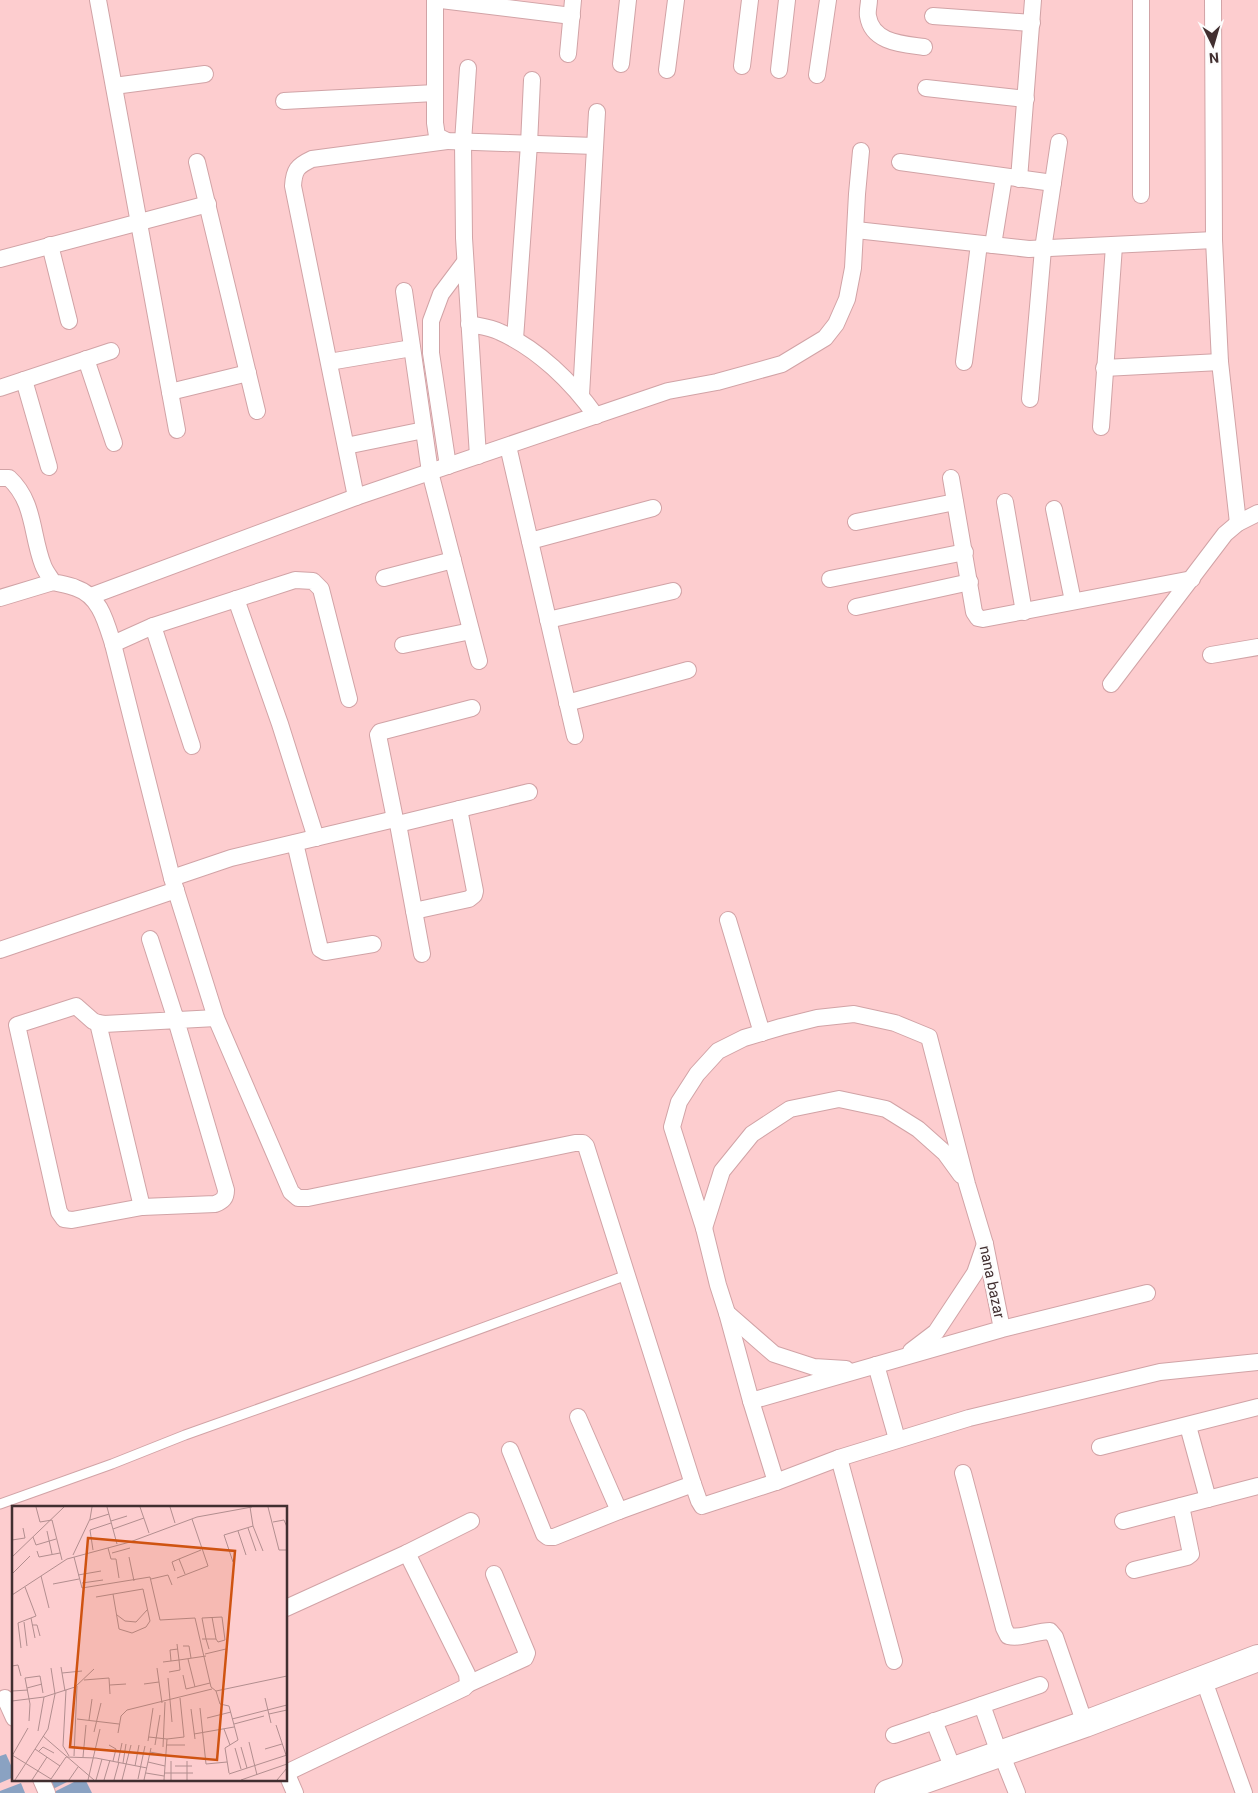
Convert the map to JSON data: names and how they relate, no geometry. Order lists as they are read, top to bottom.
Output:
{
  "streets": {
    "street": ["nana bazar"]
  },
  "north": "bottom"
}
